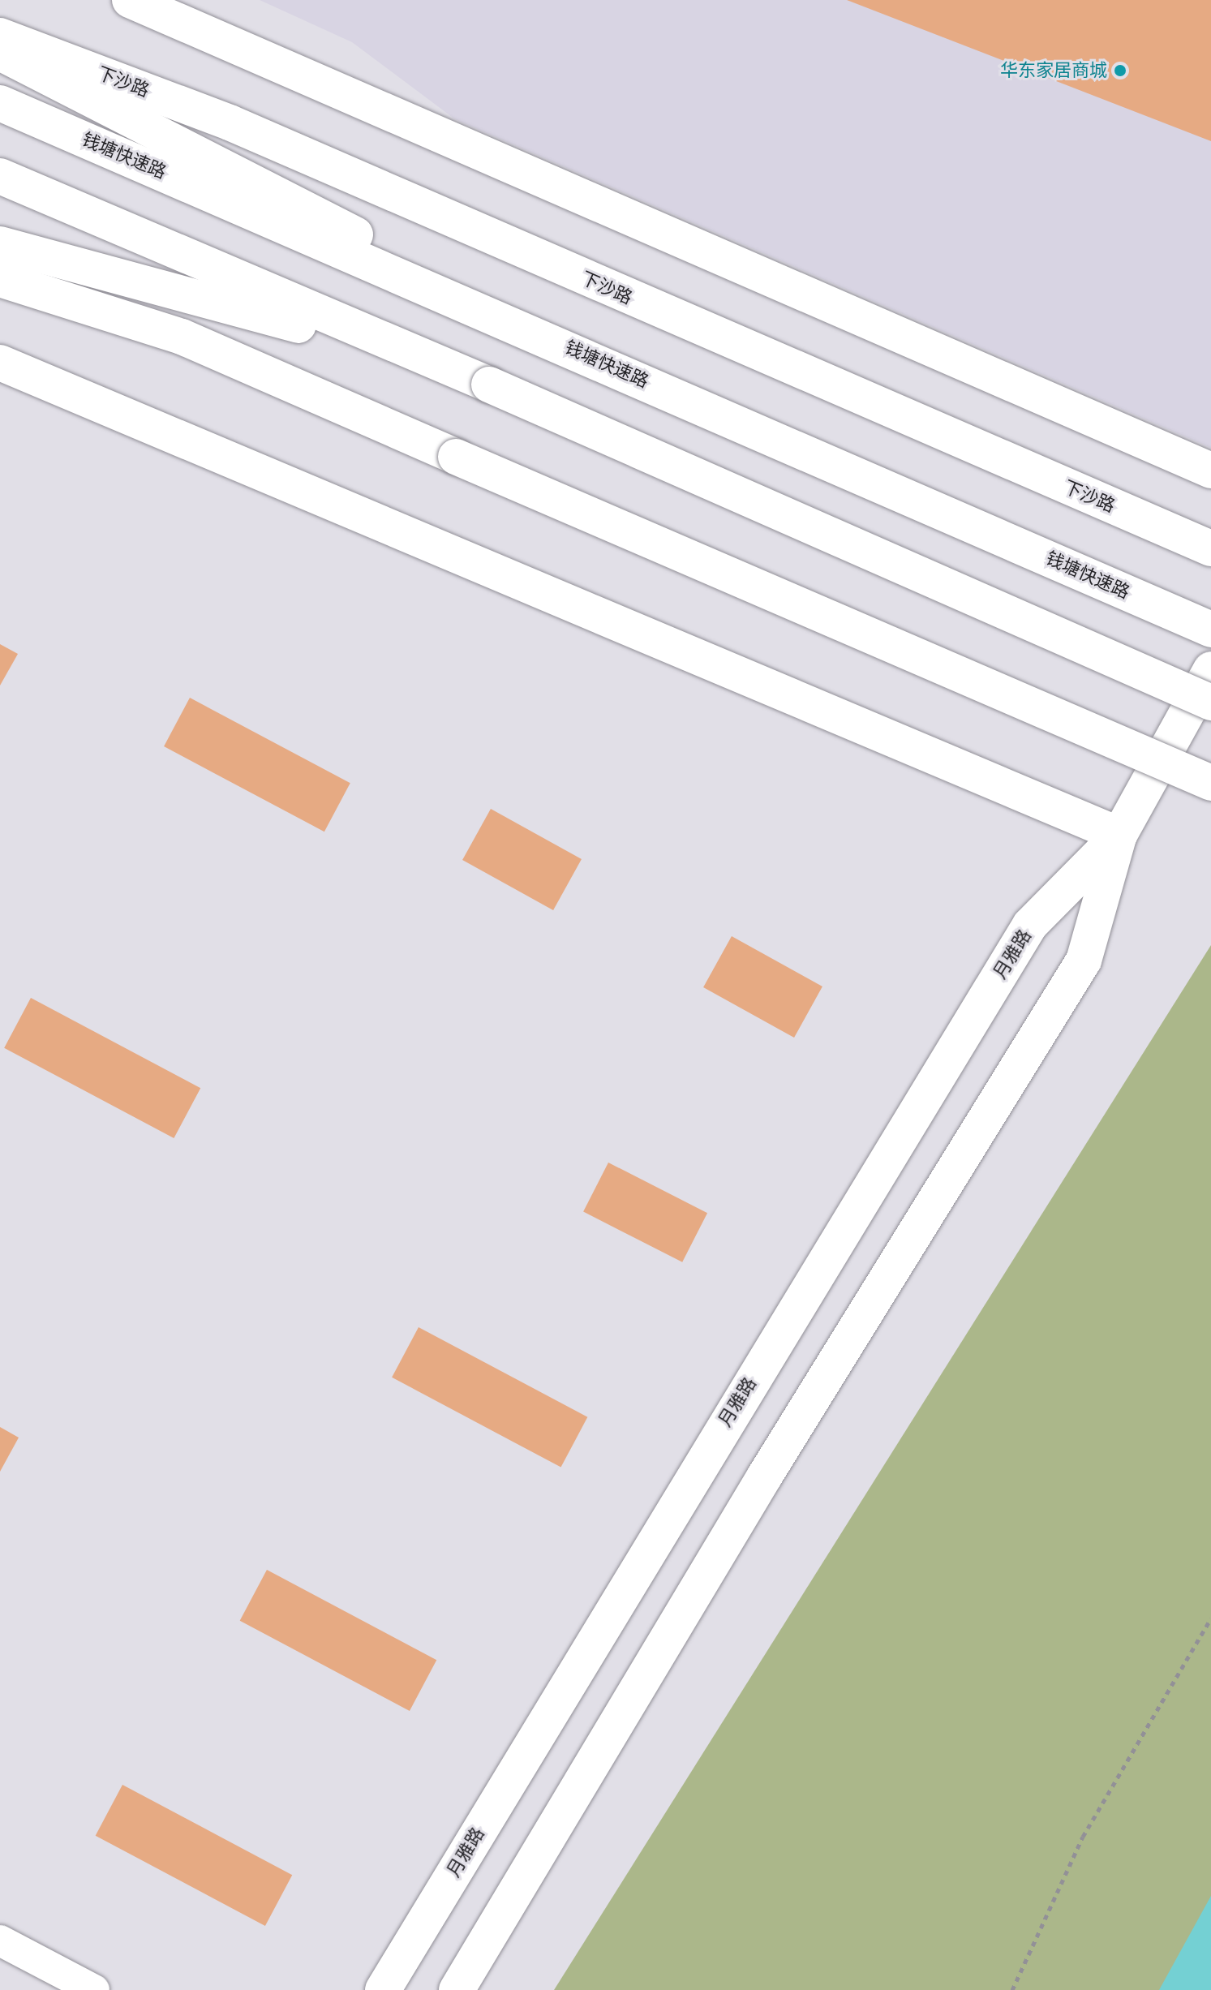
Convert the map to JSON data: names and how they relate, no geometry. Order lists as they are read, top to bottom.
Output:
{
  "streets": {
    "main road": ["下沙路", "钱塘快速路", "月雅路"]
  },
  "places": ["华东家居商城"]
}
